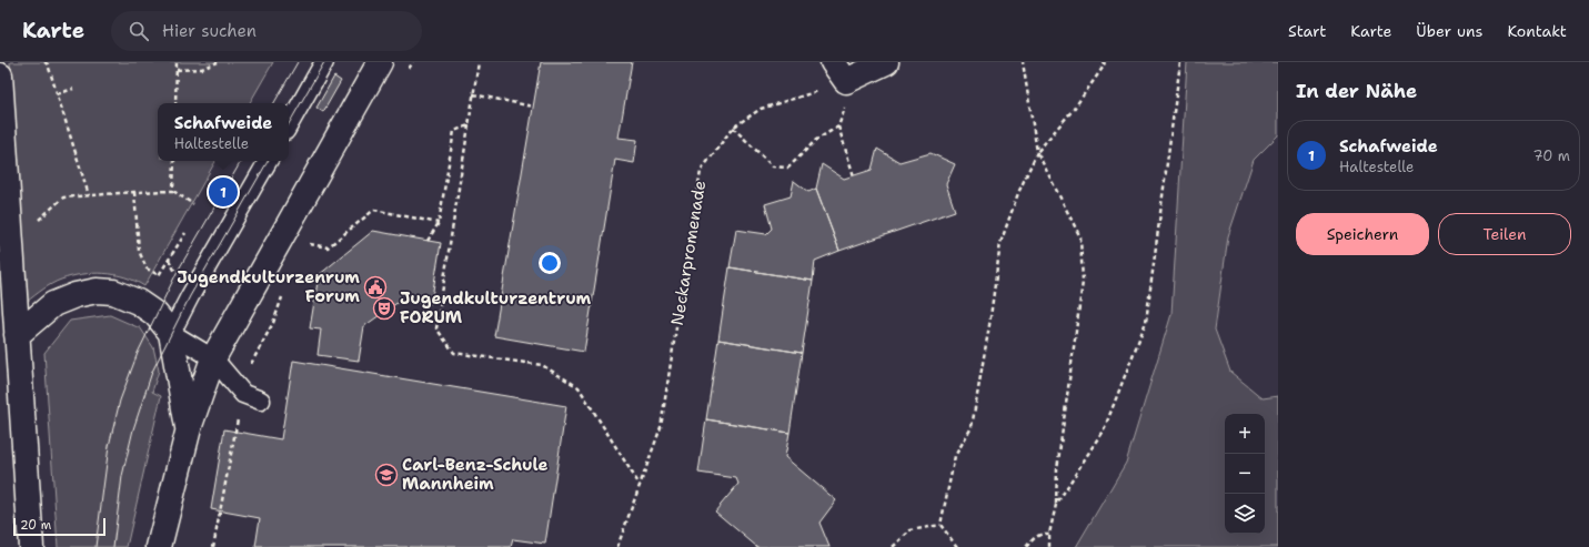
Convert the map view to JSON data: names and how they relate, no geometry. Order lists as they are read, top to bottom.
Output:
{
  "streets": {
    "path": ["Neckarpromenade"]
  },
  "places": {
    "public building": ["Jugendkulturzenrum Forum"],
    "theatre": ["Jugendkulturzentrum FORUM"],
    "school or university": ["Carl-Benz-Schule Mannheim"]
  },
  "scale_bar": "20 m",
  "page": {
    "header": "Karte",
    "search": "Hier suchen",
    "nav": [
      "Start",
      "Karte",
      "Über uns",
      "Kontakt"
    ],
    "heading": "In der Nähe",
    "popup": ["Schafweide", "Haltestelle"],
    "list": [
      {
        "mark": "1",
        "name": "Schafweide",
        "note": "Haltestelle",
        "value": "70 m"
      }
    ],
    "pins": "1",
    "buttons": ["Speichern", "Teilen"],
    "map_buttons": ["+", "−"],
    "scale": "20 m"
  }
}
